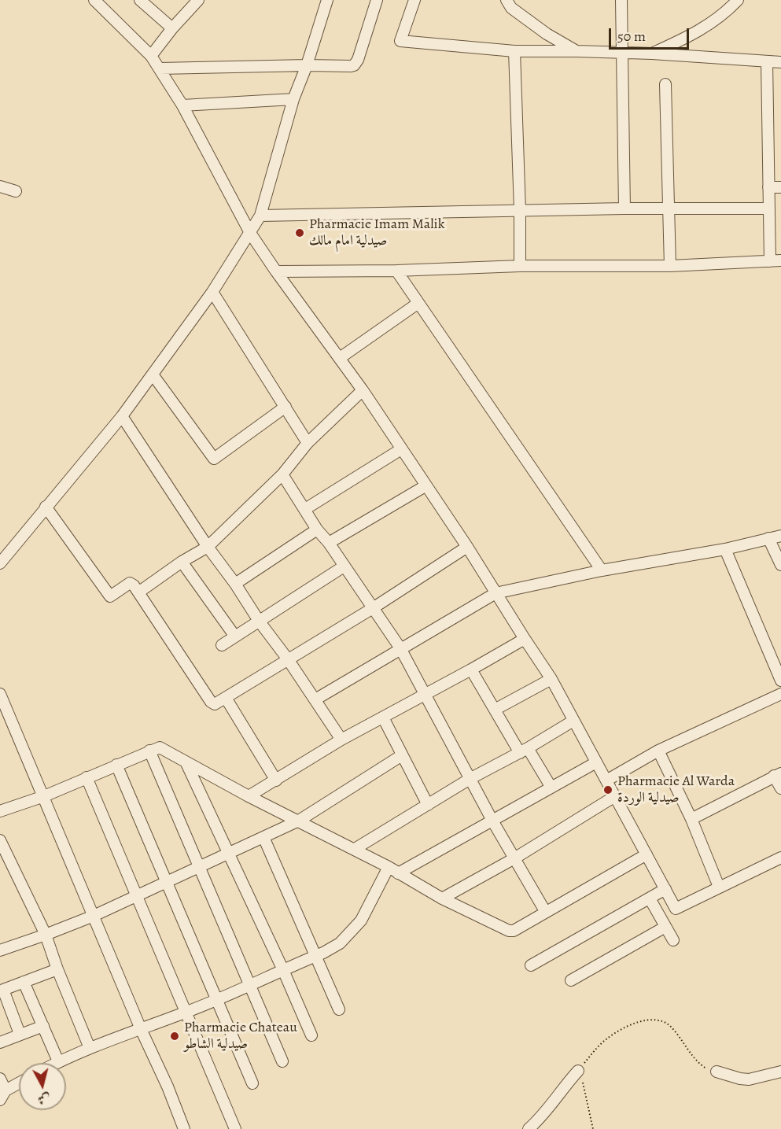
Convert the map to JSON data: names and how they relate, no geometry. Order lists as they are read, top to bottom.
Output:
{
  "places": ["Pharmacie Imam Malik صيدلية امام مالك", "Pharmacie Al Warda صيدلية الوردة", "Pharmacie Chateau صيدلية الشاطو"],
  "scale_bar": "50 m",
  "north": "bottom"
}
